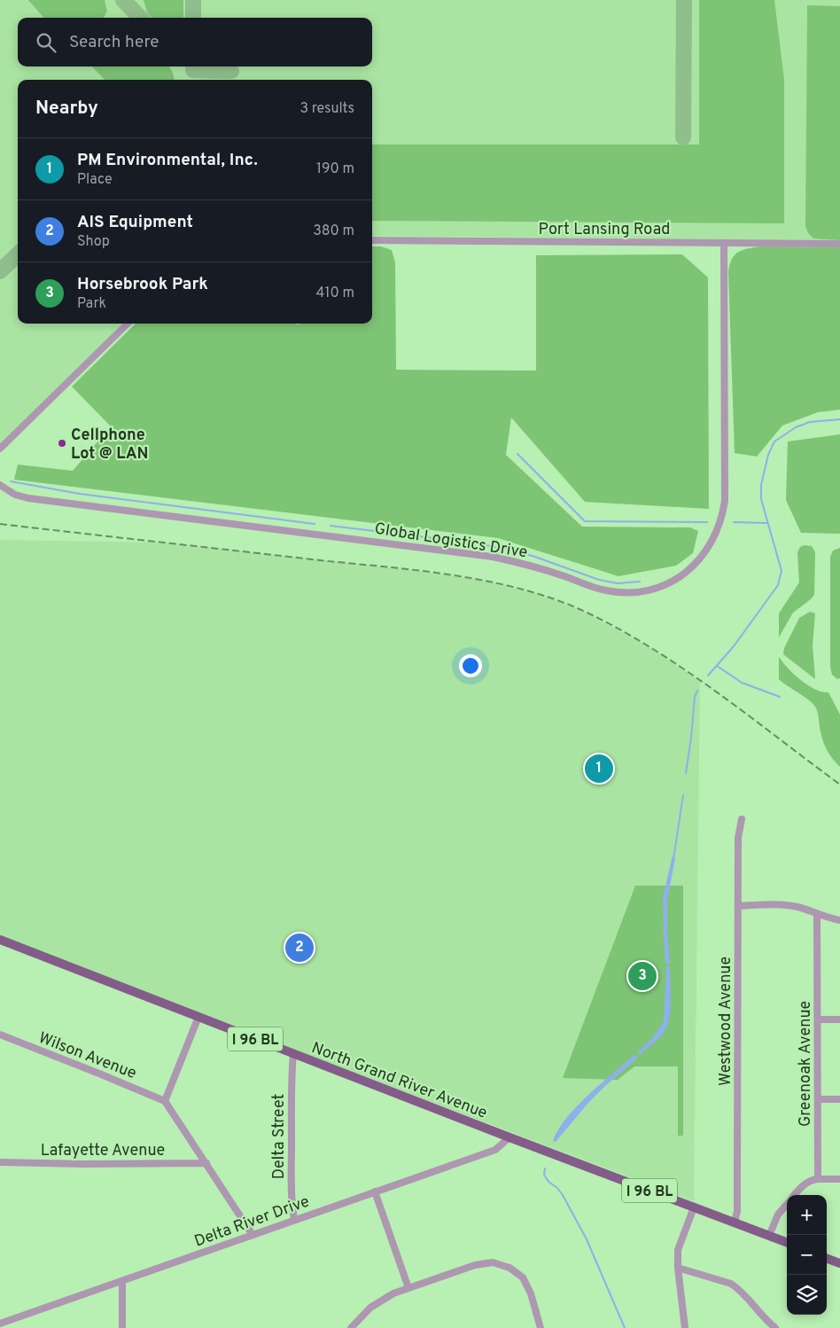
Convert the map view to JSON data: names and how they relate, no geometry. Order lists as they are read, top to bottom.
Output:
{
  "streets": {
    "main road": ["I 96 BL", "North Grand River Avenue"],
    "street": [
      "Port Lansing Road",
      "Global Logistics Drive",
      "Westwood Avenue",
      "Wilson Avenue",
      "Greenoak Avenue",
      "Delta Street",
      "Lafayette Avenue",
      "Delta River Drive"
    ]
  },
  "crossings": [
    ["Port Lansing Road", "Global Logistics Drive"],
    ["Westwood Avenue", "North Grand River Avenue"],
    ["North Grand River Avenue", "Delta Street"],
    ["North Grand River Avenue", "Delta River Drive"],
    ["Delta Street", "Delta River Drive"]
  ],
  "places": ["Cellphone Lot @ LAN"],
  "page": {
    "search": "Search here",
    "heading": ["Nearby", "3 results"],
    "list": [
      {
        "mark": "1",
        "name": "PM Environmental, Inc.",
        "note": "Place",
        "value": "190 m"
      },
      {
        "mark": "2",
        "name": "AIS Equipment",
        "note": "Shop",
        "value": "380 m"
      },
      {
        "mark": "3",
        "name": "Horsebrook Park",
        "note": "Park",
        "value": "410 m"
      }
    ],
    "pins": ["1", "2", "3"],
    "map_buttons": ["+", "−"]
  }
}
